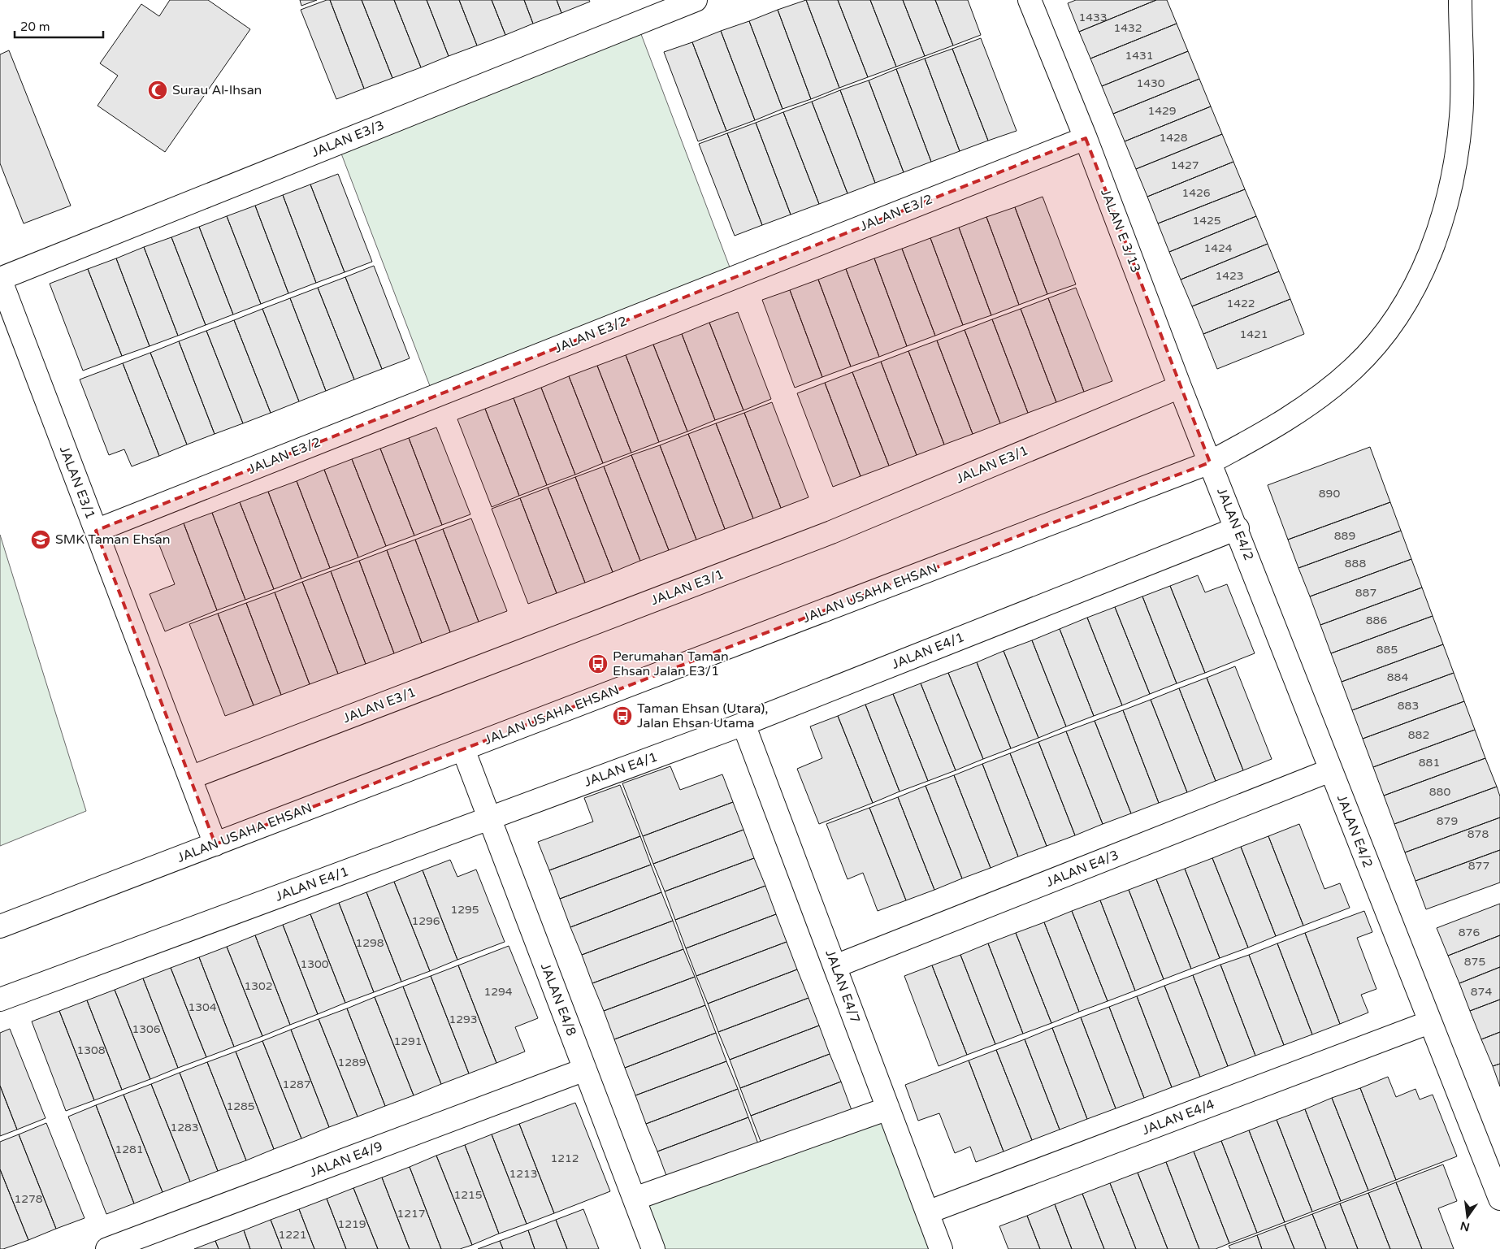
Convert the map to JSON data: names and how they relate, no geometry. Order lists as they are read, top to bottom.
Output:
{
  "streets": {
    "street": [
      "JALAN E3/3",
      "JALAN E3/2",
      "JALAN E 3/13",
      "JALAN E3/1",
      "JALAN E4/2",
      "JALAN USAHA EHSAN",
      "JALAN E4/1",
      "JALAN E4/3",
      "JALAN E4/7",
      "JALAN E4/8",
      "JALAN E4/4",
      "JALAN E4/9"
    ]
  },
  "crossings": [
    ["JALAN E3/3", "JALAN E3/1"],
    ["JALAN E3/2", "JALAN E 3/13"],
    ["JALAN E3/2", "JALAN E3/1"],
    ["JALAN E 3/13", "JALAN E3/1"],
    ["JALAN E 3/13", "JALAN E4/2"],
    ["JALAN E 3/13", "JALAN USAHA EHSAN"],
    ["JALAN E3/1", "JALAN USAHA EHSAN"],
    ["JALAN E4/2", "JALAN USAHA EHSAN"],
    ["JALAN E4/2", "JALAN E4/1"],
    ["JALAN E4/2", "JALAN E4/3"],
    ["JALAN E4/2", "JALAN E4/4"],
    ["JALAN USAHA EHSAN", "JALAN E4/8"],
    ["JALAN E4/1", "JALAN E4/7"],
    ["JALAN E4/1", "JALAN E4/8"],
    ["JALAN E4/3", "JALAN E4/7"],
    ["JALAN E4/7", "JALAN E4/4"],
    ["JALAN E4/8", "JALAN E4/9"]
  ],
  "places": {
    "mosque": ["Surau Al-Ihsan"],
    "school or university": ["SMK Taman Ehsan"],
    "bus stop": ["Perumahan Taman Ehsan Jalan E3/1", "Taman Ehsan (Utara), Jalan Ehsan Utama"]
  },
  "house_numbers": [
    "1433",
    "1432",
    "1431",
    "1430",
    "1429",
    "1428",
    "1427",
    "1426",
    "1425",
    "1424",
    "1423",
    "1422",
    "1421",
    "890",
    "889",
    "888",
    "887",
    "886",
    "885",
    "884",
    "883",
    "882",
    "881",
    "880",
    "879",
    "878",
    "877",
    "1295",
    "1296",
    "876",
    "1298",
    "875",
    "1300",
    "1302",
    "1294",
    "874",
    "1304",
    "1293",
    "1306",
    "1291",
    "1308",
    "1289",
    "1287",
    "1285",
    "1283",
    "1281",
    "1212",
    "1213",
    "1215",
    "1278",
    "1217",
    "1219",
    "1221"
  ],
  "scale_bar": "20 m",
  "north": "bottom"
}
